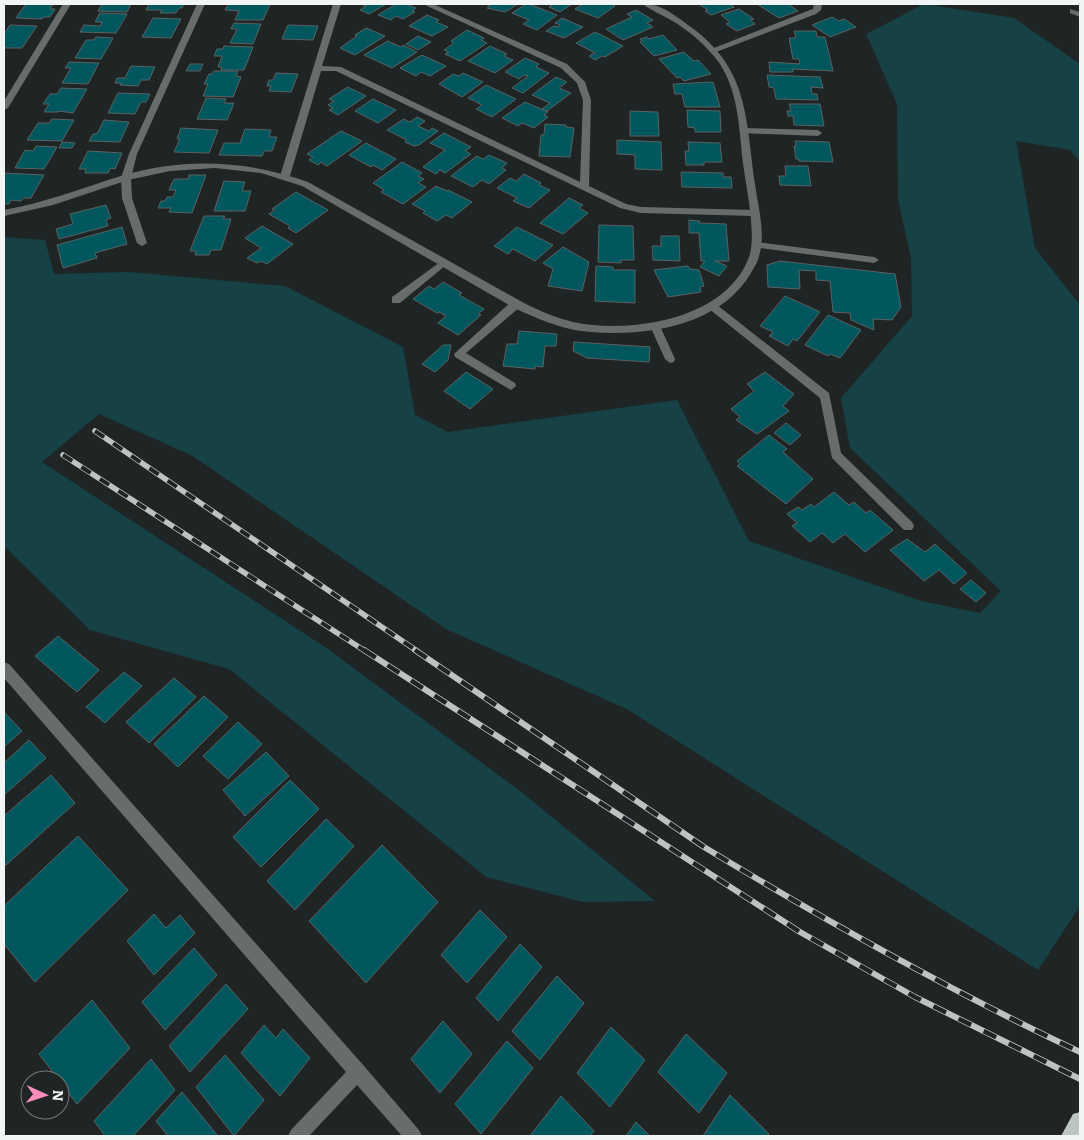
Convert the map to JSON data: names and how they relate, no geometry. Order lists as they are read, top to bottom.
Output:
{
  "north": "right"
}
